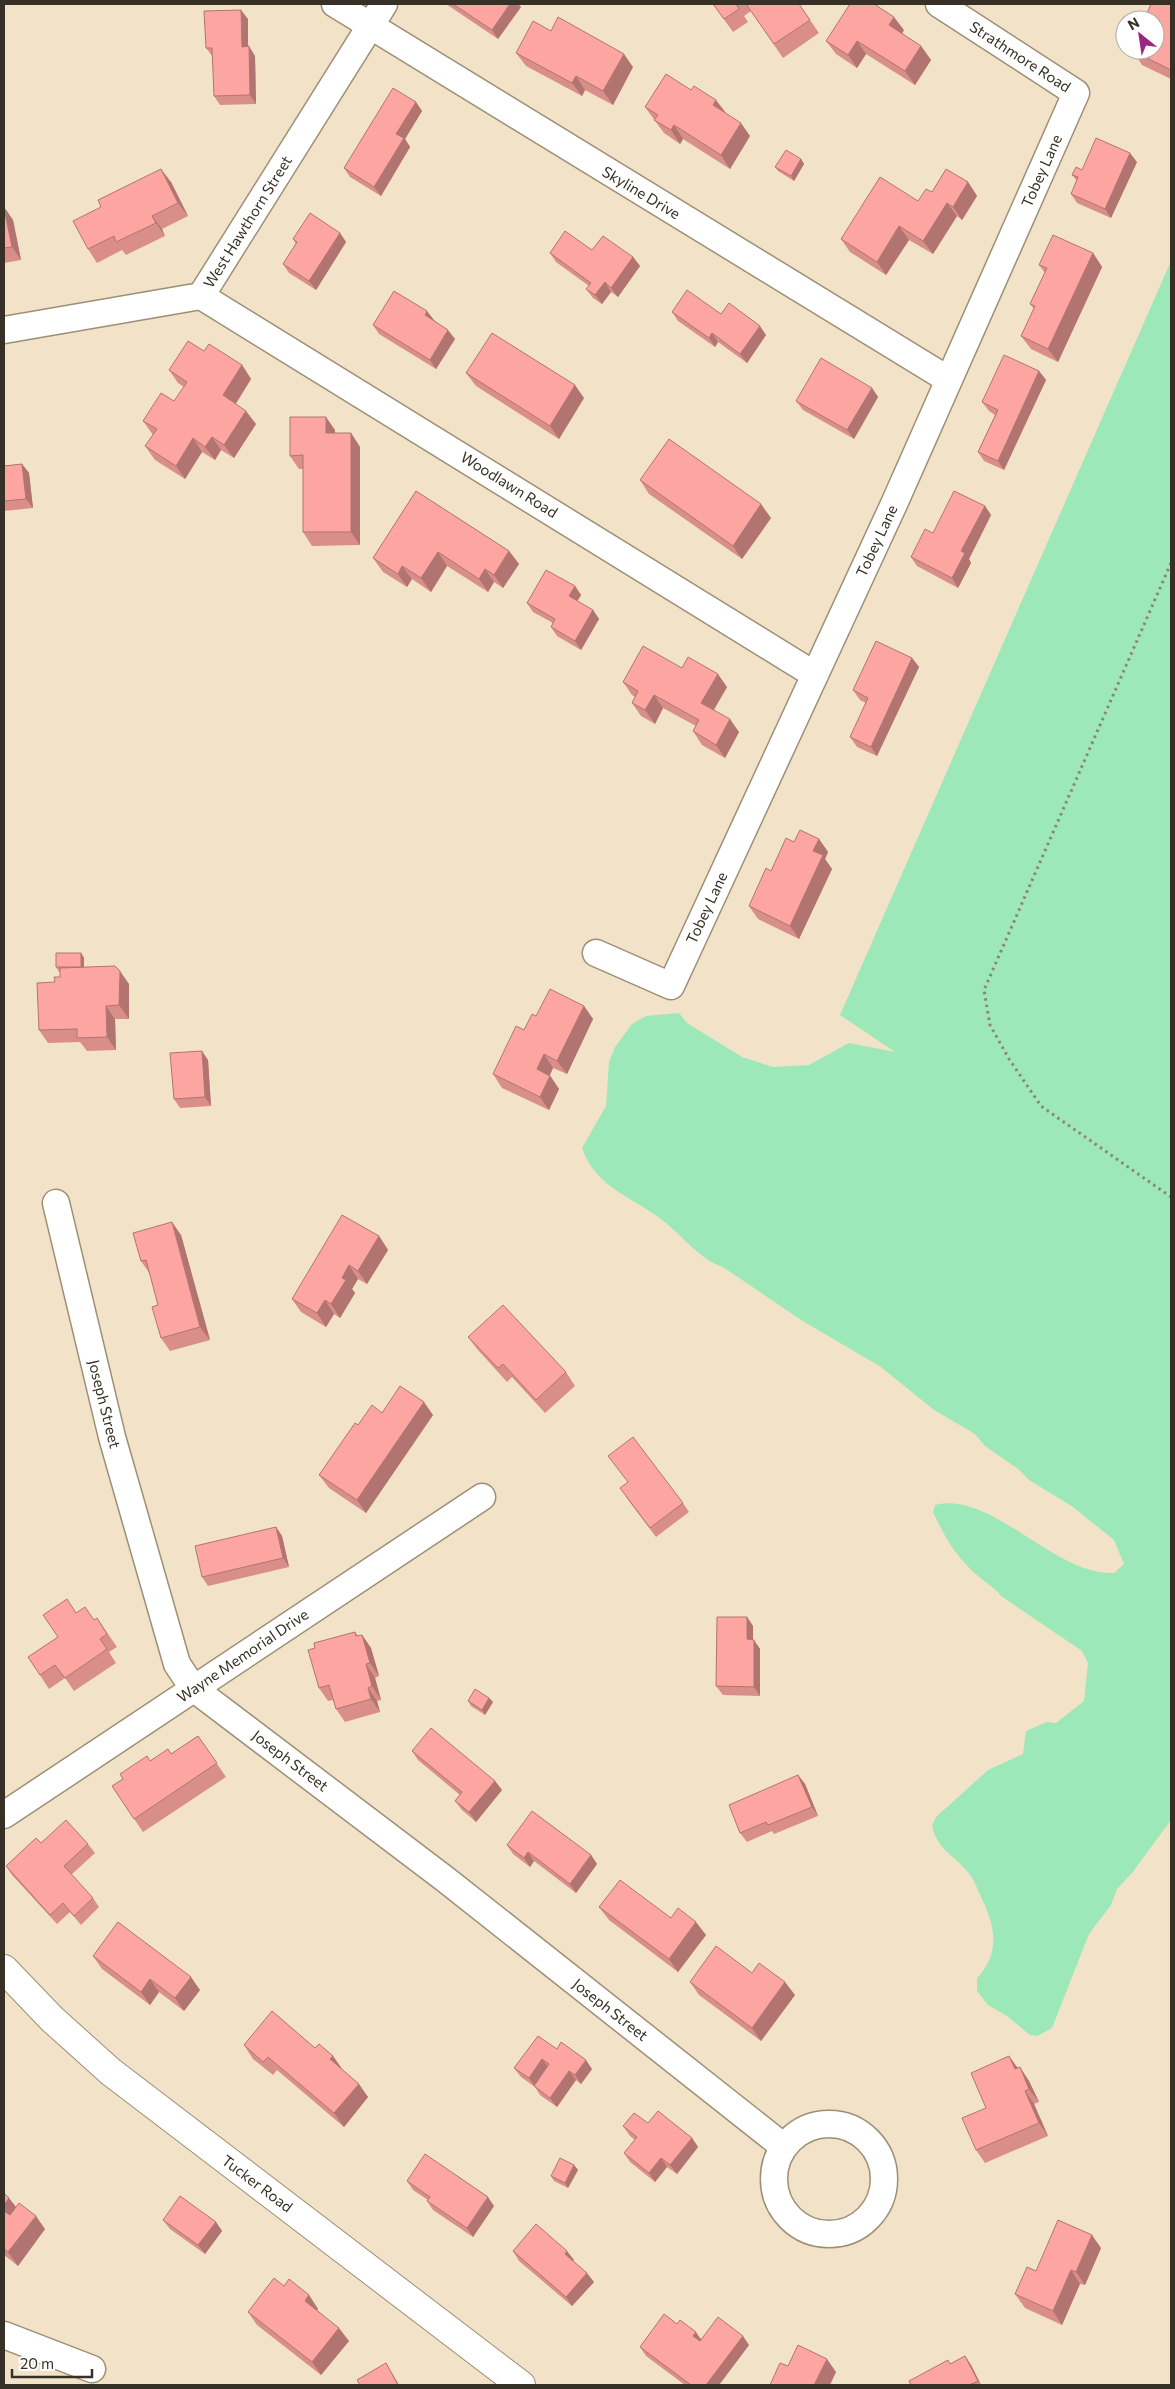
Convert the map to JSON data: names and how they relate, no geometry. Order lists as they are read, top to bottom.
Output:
{
  "streets": {
    "main road": ["Tucker Road"],
    "street": [
      "Strathmore Road",
      "Tobey Lane",
      "Skyline Drive",
      "West Hawthorn Street",
      "Woodlawn Road",
      "Joseph Street",
      "Wayne Memorial Drive"
    ]
  },
  "crossings": [
    ["Strathmore Road", "Tobey Lane"],
    ["Tobey Lane", "Skyline Drive"],
    ["Tobey Lane", "Woodlawn Road"],
    ["Skyline Drive", "West Hawthorn Street"],
    ["West Hawthorn Street", "Woodlawn Road"],
    ["Joseph Street", "Wayne Memorial Drive"]
  ],
  "scale_bar": "20 m",
  "north": "top left"
}
